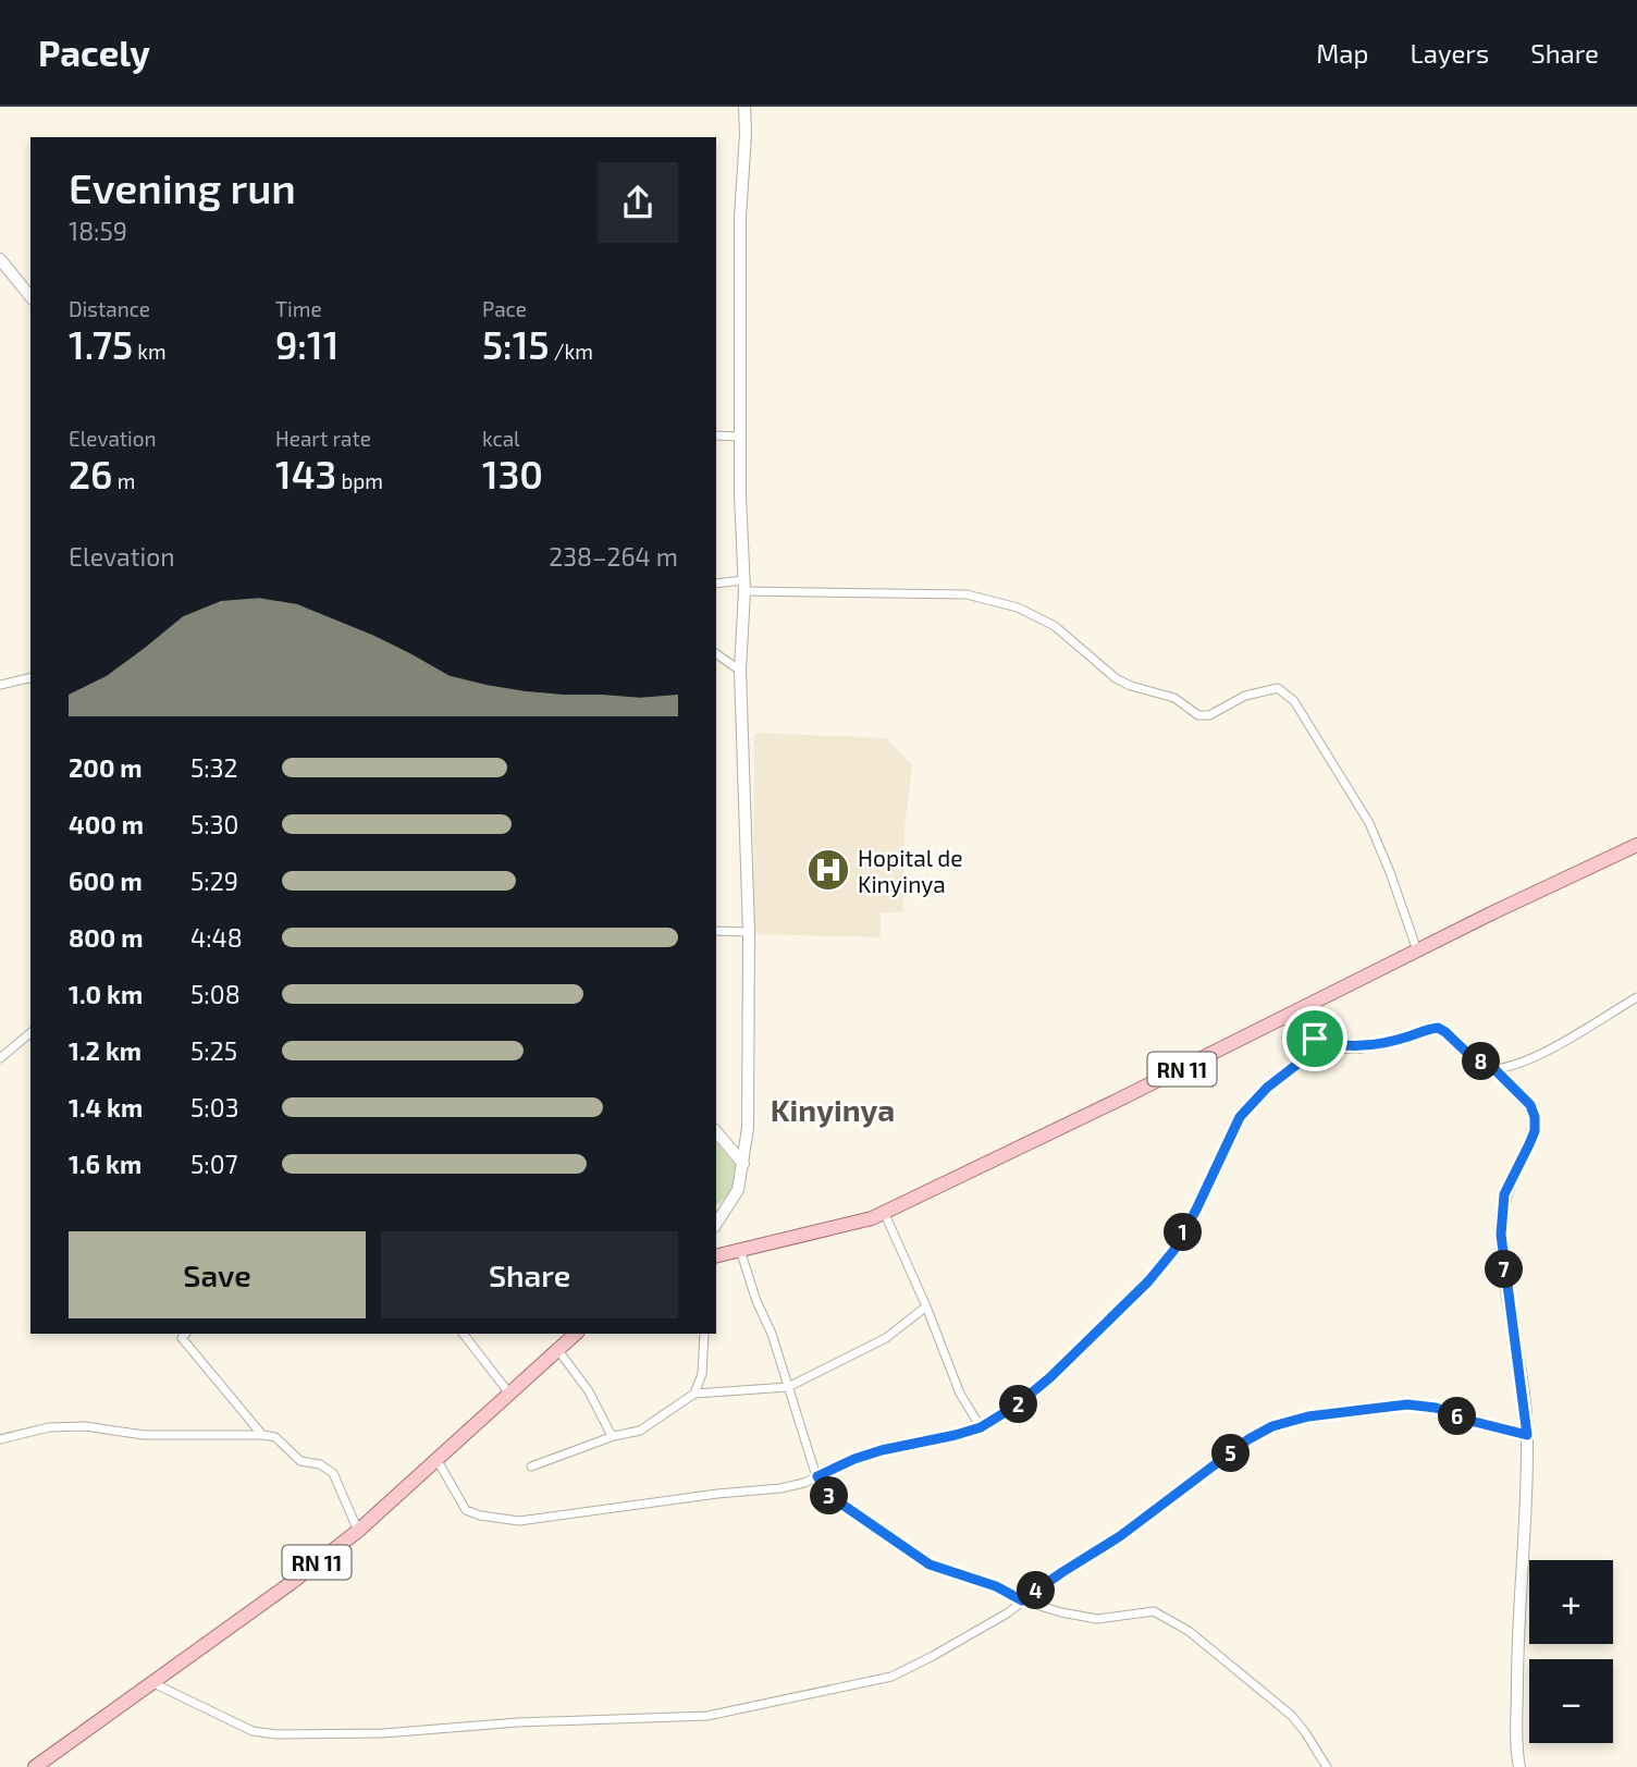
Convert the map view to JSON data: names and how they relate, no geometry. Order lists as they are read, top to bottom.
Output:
{
  "streets": {
    "main road": ["RN 11"]
  },
  "districts": ["Kinyinya"],
  "places": {
    "hospital": ["Hopital de Kinyinya"]
  },
  "page": {
    "header": "Pacely",
    "nav": ["Map", "Layers", "Share"],
    "heading": ["Evening run", "18:59"],
    "stats": [
      ["Distance", "1.75 km"],
      ["Time", "9:11"],
      ["Pace", "5:15 /km"],
      ["Elevation", "26 m"],
      ["Heart rate", "143 bpm"],
      ["kcal", "130"]
    ],
    "chart": ["Elevation", "238–264 m"],
    "list": [
      {
        "name": "200 m",
        "note": "5:32"
      },
      {
        "name": "400 m",
        "note": "5:30"
      },
      {
        "name": "600 m",
        "note": "5:29"
      },
      {
        "name": "800 m",
        "note": "4:48"
      },
      {
        "name": "1.0 km",
        "note": "5:08"
      },
      {
        "name": "1.2 km",
        "note": "5:25"
      },
      {
        "name": "1.4 km",
        "note": "5:03"
      },
      {
        "name": "1.6 km",
        "note": "5:07"
      }
    ],
    "pins": [
      "8",
      "1",
      "7",
      "2",
      "6",
      "5",
      "3",
      "4"
    ],
    "buttons": ["Save", "Share"],
    "map_buttons": ["+", "−"]
  }
}
